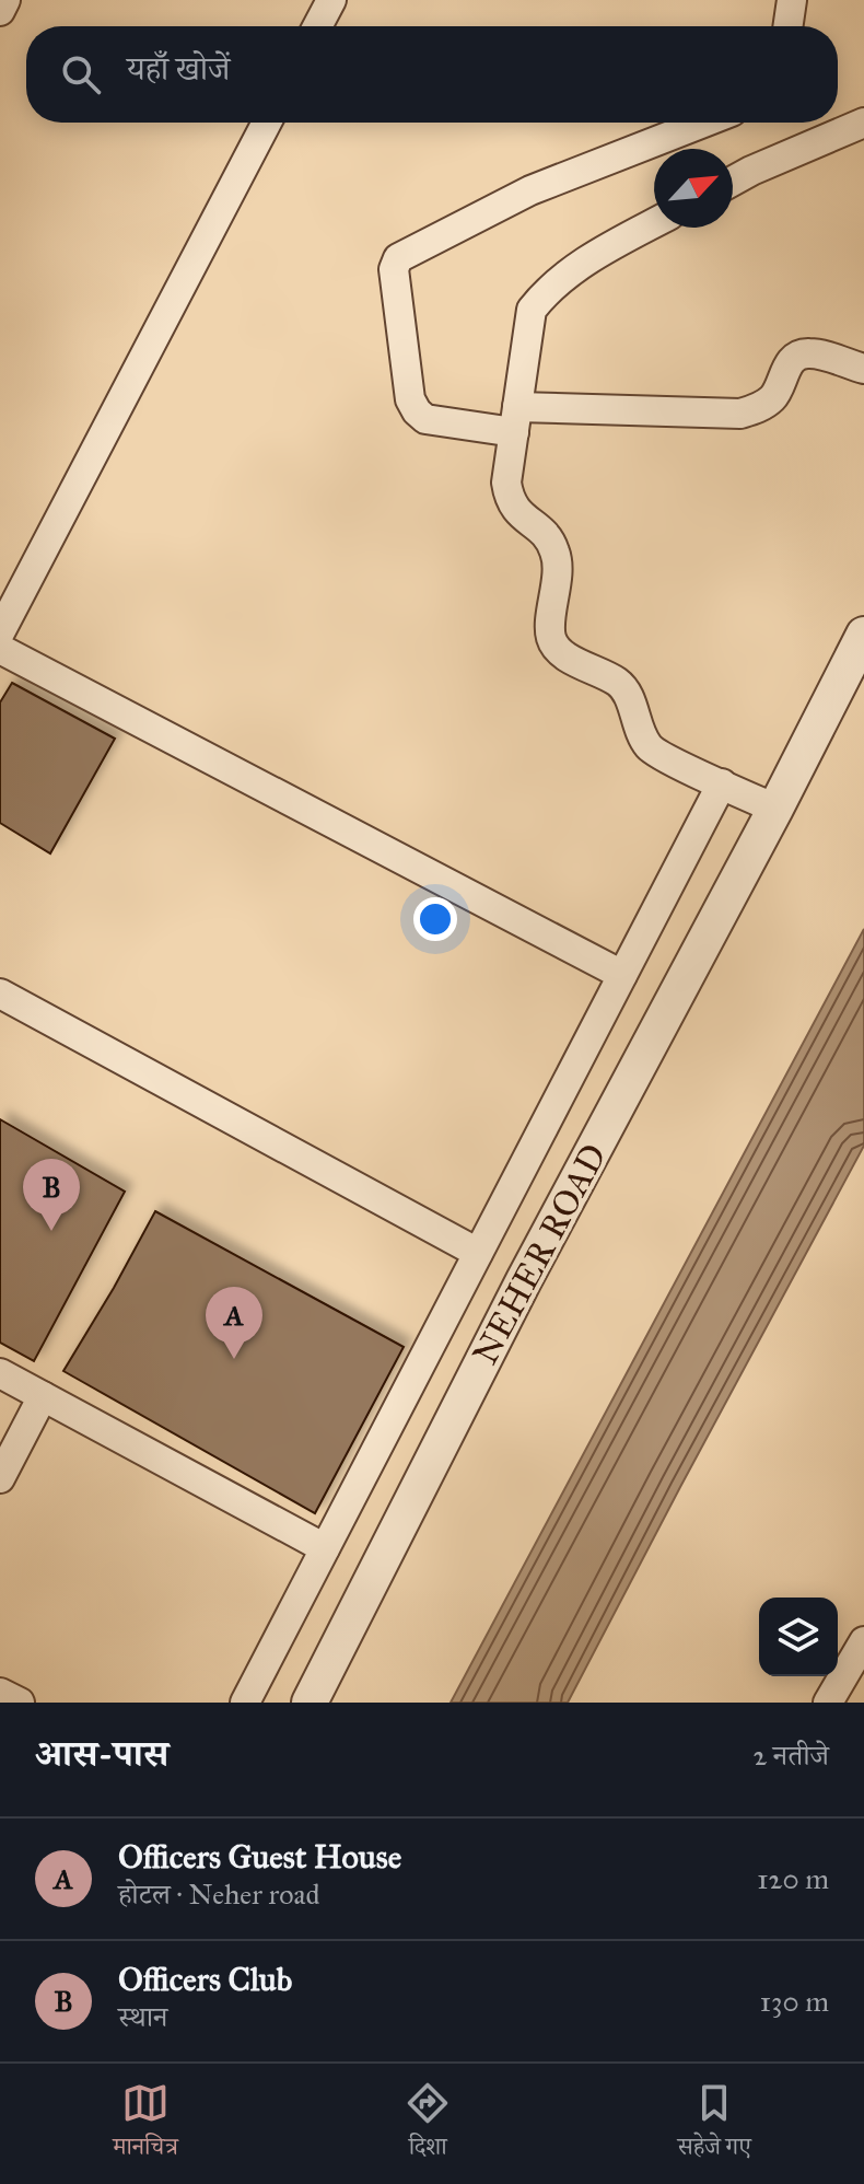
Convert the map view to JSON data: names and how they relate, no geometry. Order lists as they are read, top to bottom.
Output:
{
  "streets": {
    "street": ["NEHER ROAD"]
  },
  "north": "top right",
  "page": {
    "search": "यहाँ खोजें",
    "pins": ["B", "A"],
    "heading": ["आस-पास", "2 नतीजे"],
    "list": [
      {
        "mark": "A",
        "name": "Officers Guest House",
        "note": "होटल · Neher road",
        "value": "120 m"
      },
      {
        "mark": "B",
        "name": "Officers Club",
        "note": "स्थान",
        "value": "130 m"
      }
    ],
    "nav": ["मानचित्र", "दिशा", "सहेजे गए"]
  }
}
